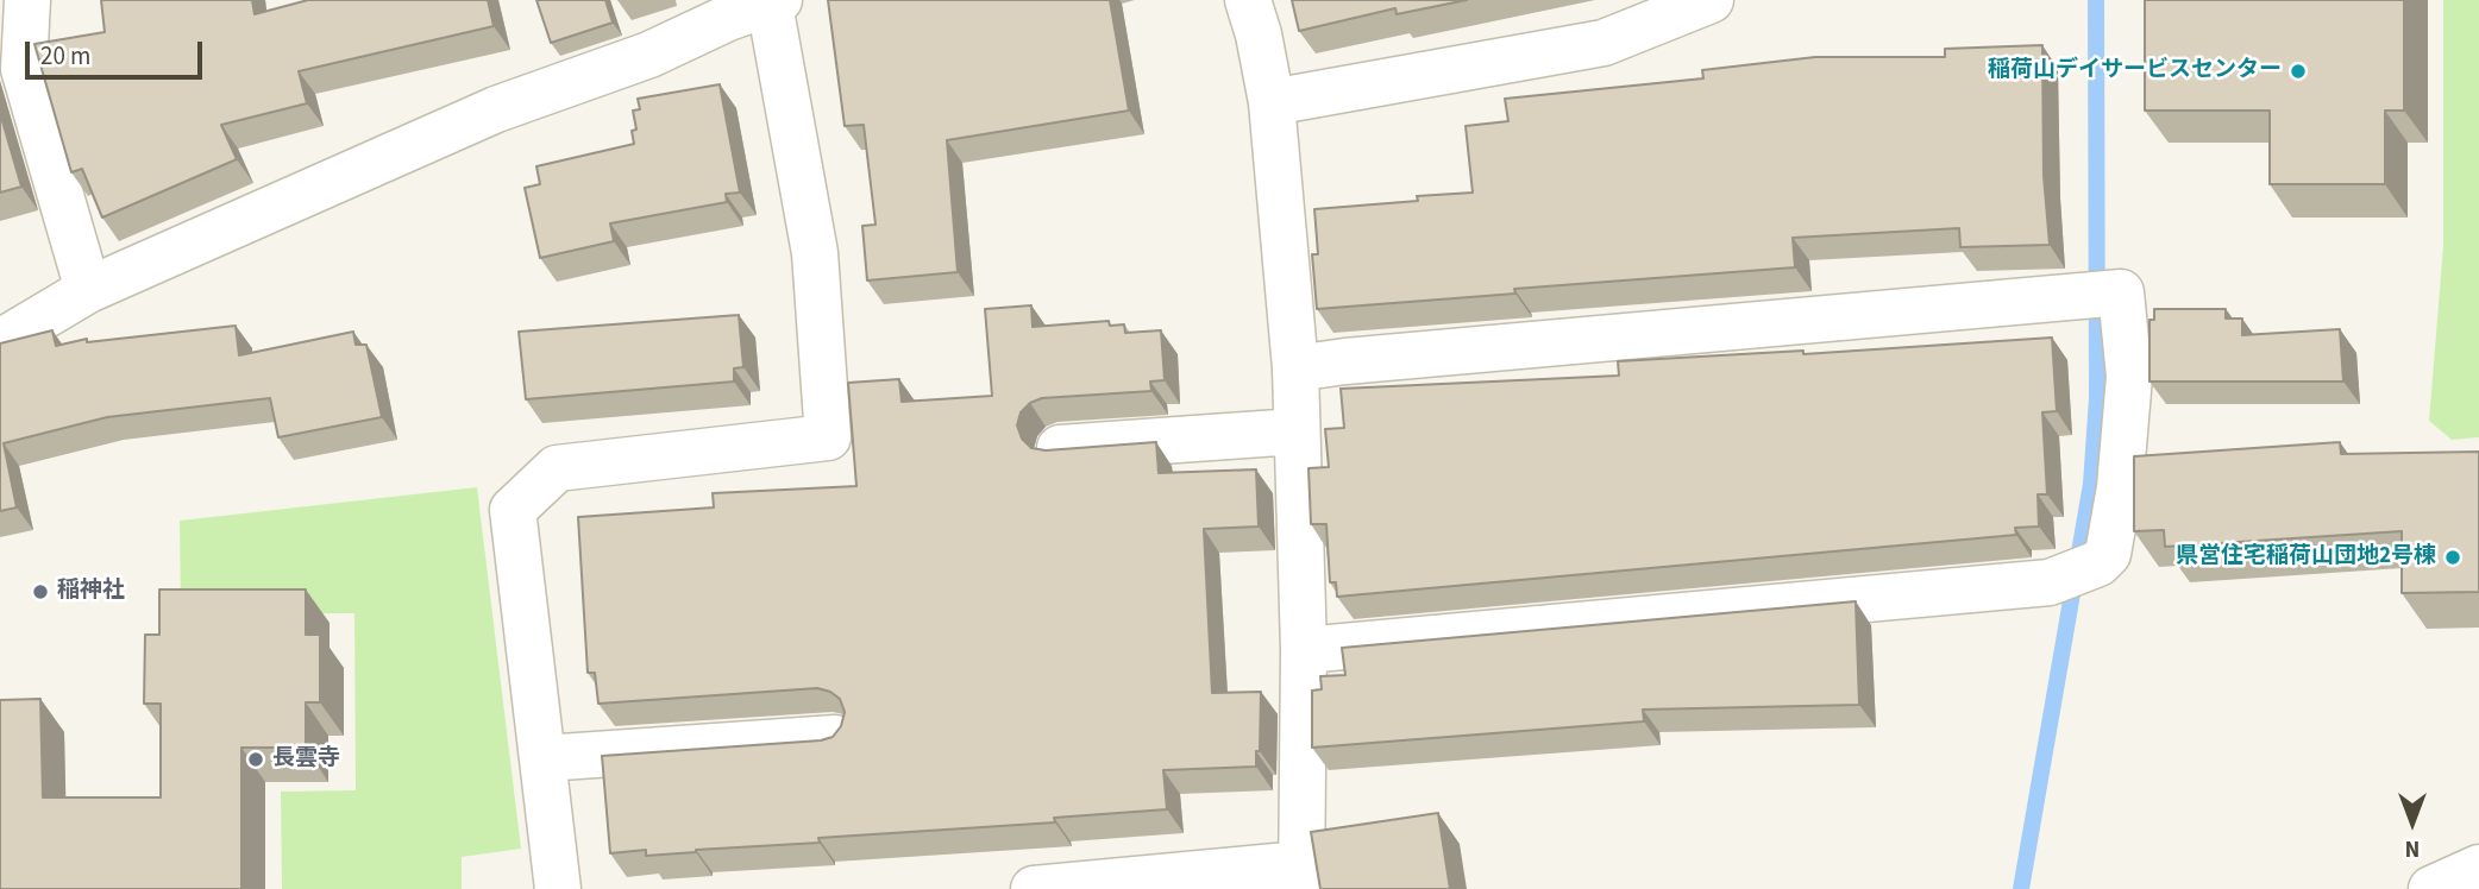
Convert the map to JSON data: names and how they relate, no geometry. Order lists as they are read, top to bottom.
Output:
{
  "places": [
    "稲荷山デイサービスセンター",
    "県営住宅稲荷山団地2号棟",
    "稲神社",
    "長雲寺"
  ],
  "scale_bar": "20 m",
  "north": "bottom"
}
